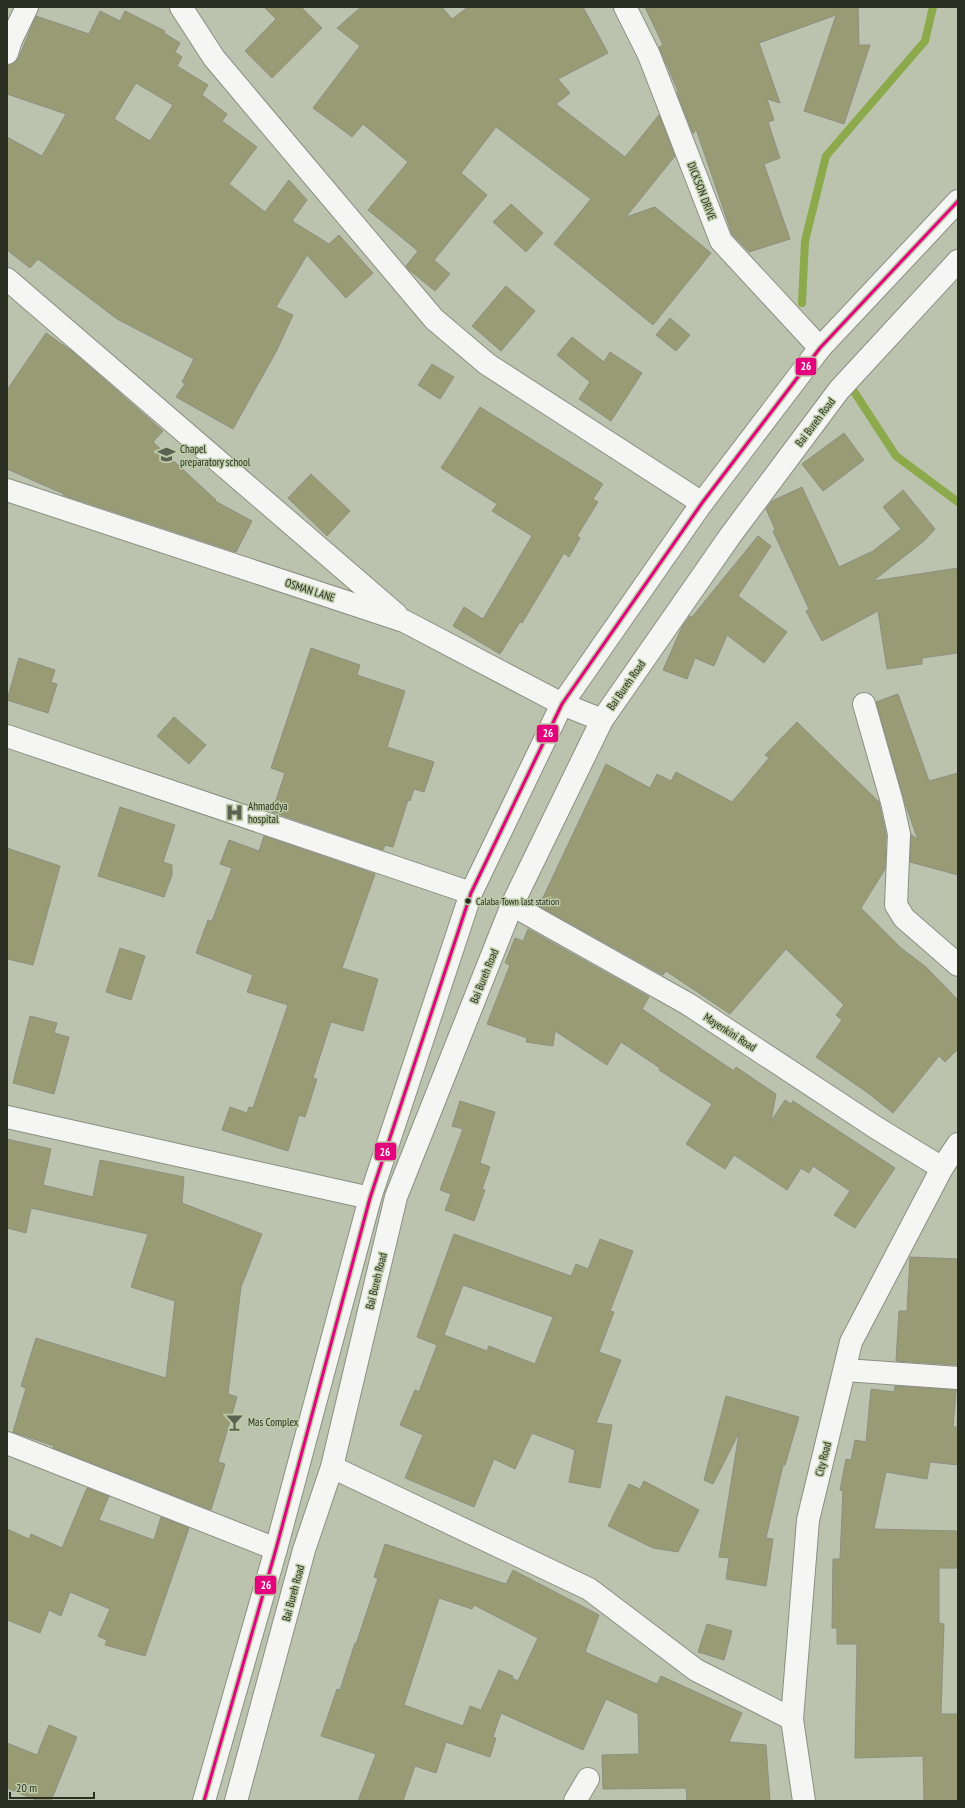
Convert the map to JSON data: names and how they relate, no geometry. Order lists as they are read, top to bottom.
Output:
{
  "streets": {
    "main road": [
      "DICKSON DRIVE",
      "Bai Bureh Road",
      "OSMAN LANE",
      "Mayenkini Road",
      "City Road"
    ]
  },
  "crossings": [
    ["Bai Bureh Road", "OSMAN LANE"],
    ["Bai Bureh Road", "Mayenkini Road"],
    ["Mayenkini Road", "City Road"]
  ],
  "places": {
    "school or university": ["Chapel preparatory school"],
    "hospital": ["Ahmaddya hospital"],
    "other": ["Calaba Town last station"],
    "bar": ["Mas Complex"]
  },
  "lines": ["transit line 26"],
  "scale_bar": "20 m"
}
